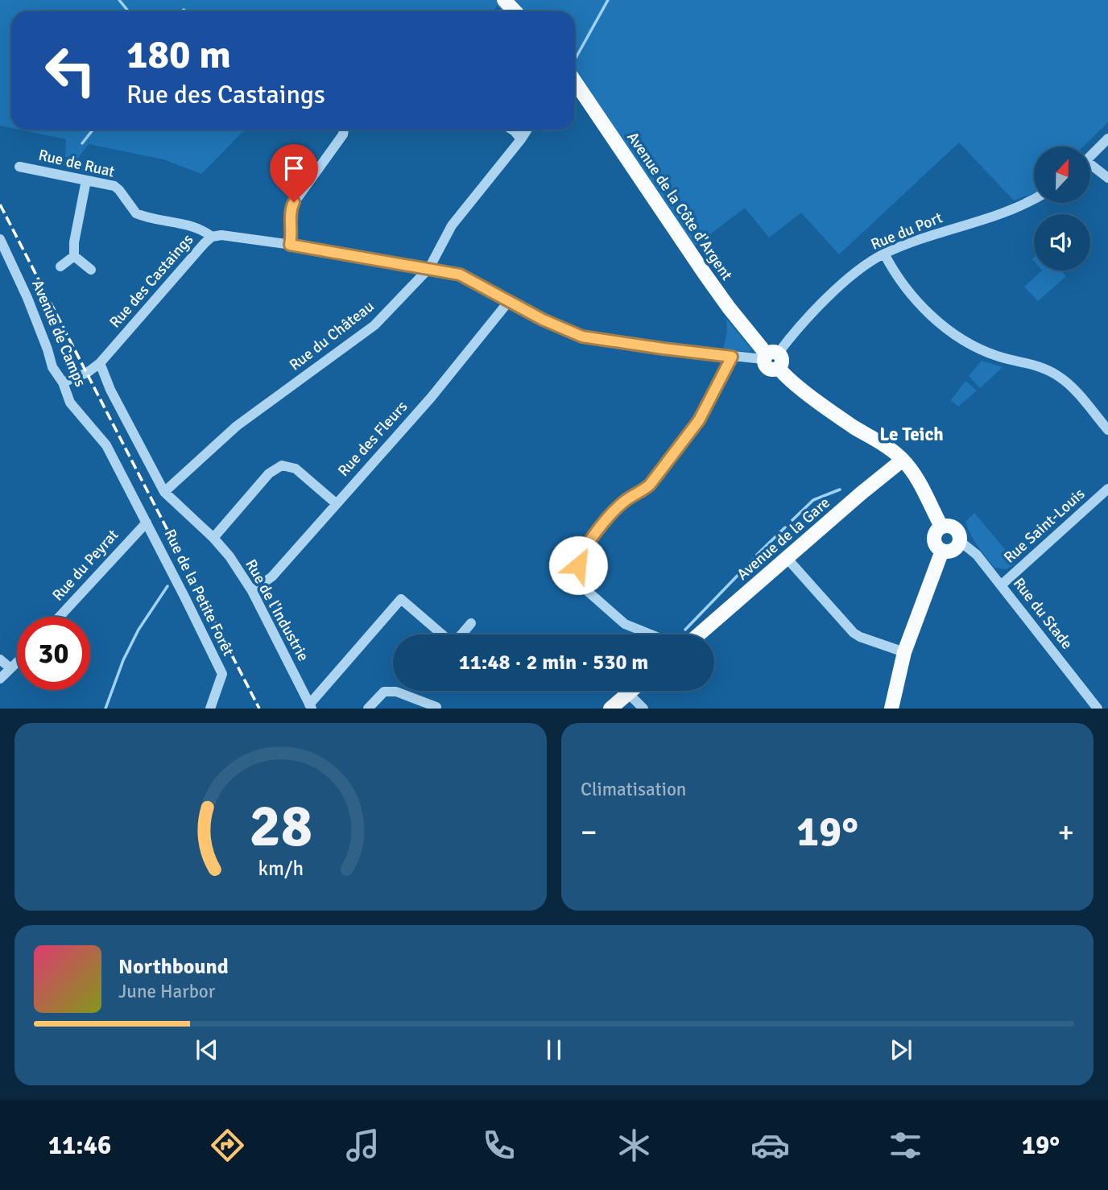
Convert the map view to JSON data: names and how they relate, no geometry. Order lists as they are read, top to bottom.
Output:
{
  "streets": {
    "main road": ["Avenue de la Côte d'Argent", "Avenue de la Gare"],
    "street": [
      "Rue de Ruat",
      "Rue du Port",
      "Rue des Castaings",
      "Avenue de Camps",
      "Rue du Château",
      "Rue des Fleurs",
      "Rue Saint-Louis",
      "Rue du Peyrat",
      "Rue de la Petite Forêt",
      "Rue de l'Industrie",
      "Rue du Stade"
    ]
  },
  "crossings": [
    ["Rue de Ruat", "Rue des Castaings"],
    ["Avenue de la Côte d'Argent", "Rue du Port"],
    ["Avenue de la Côte d'Argent", "Rue des Castaings"],
    ["Avenue de la Côte d'Argent", "Avenue de la Gare"],
    ["Avenue de la Côte d'Argent", "Rue du Stade"],
    ["Rue du Port", "Rue des Castaings"],
    ["Rue des Castaings", "Avenue de Camps"],
    ["Rue des Castaings", "Rue du Château"],
    ["Rue des Castaings", "Rue des Fleurs"],
    ["Rue des Castaings", "Rue de l'Industrie"],
    ["Avenue de Camps", "Rue du Peyrat"],
    ["Avenue de Camps", "Rue de la Petite Forêt"],
    ["Rue du Château", "Rue de l'Industrie"],
    ["Rue des Fleurs", "Rue de l'Industrie"],
    ["Rue Saint-Louis", "Rue du Stade"],
    ["Rue du Peyrat", "Rue de la Petite Forêt"]
  ],
  "districts": ["Le Teich"],
  "north": "top",
  "page": {
    "turn": ["180 m", "Rue des Castaings"],
    "limit": "30",
    "trip": "11:48 · 2 min · 530 m",
    "tile": "Climatisation",
    "heat": ["−", "19°", "+"],
    "song": ["Northbound", "June Harbor"],
    "tabs": ["11:46", "19°"],
    "gauge": ["28", "km/h"]
  }
}
